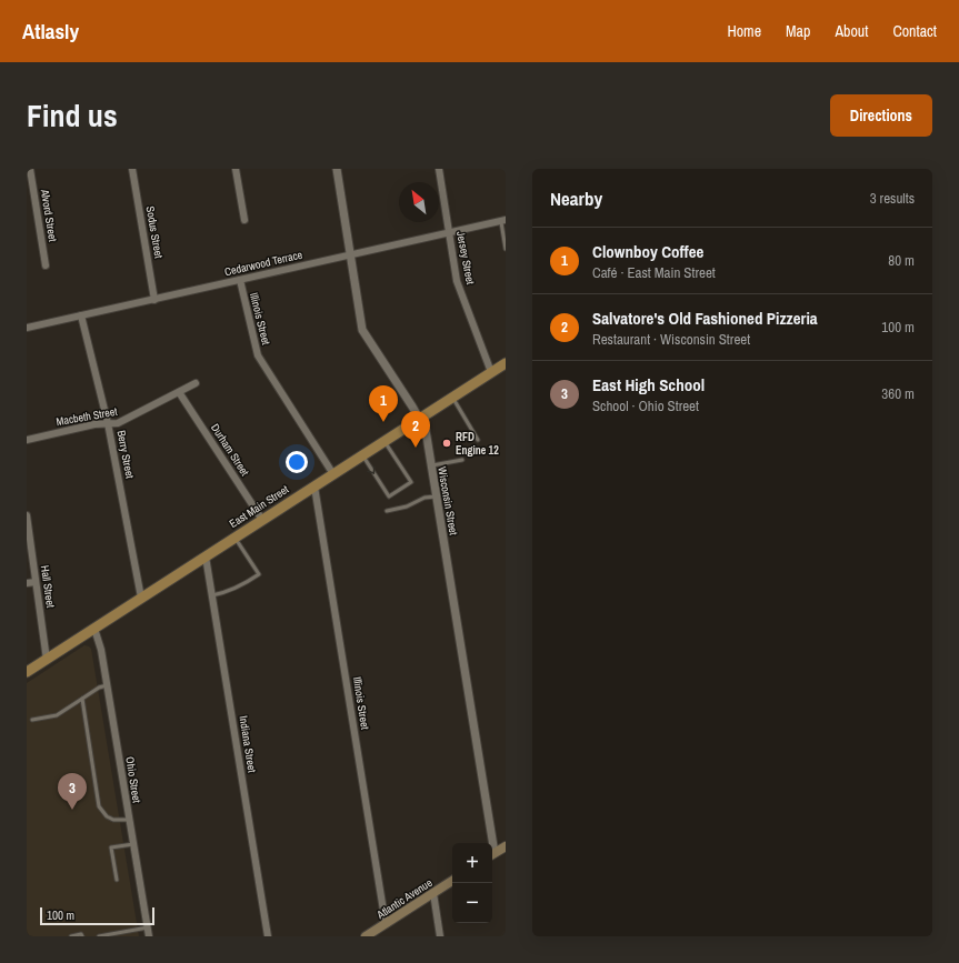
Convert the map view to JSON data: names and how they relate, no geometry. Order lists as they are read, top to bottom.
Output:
{
  "streets": {
    "main road": ["East Main Street", "Atlantic Avenue"],
    "street": [
      "Alvord Street",
      "Sodus Street",
      "Jersey Street",
      "Cedarwood Terrace",
      "Illinois Street",
      "Macbeth Street",
      "Durham Street",
      "Berry Street",
      "Wisconsin Street",
      "Hall Street",
      "Indiana Street",
      "Ohio Street"
    ]
  },
  "crossings": [
    ["Sodus Street", "Cedarwood Terrace"],
    ["Jersey Street", "Cedarwood Terrace"],
    ["Jersey Street", "East Main Street"],
    ["Cedarwood Terrace", "Illinois Street"],
    ["Cedarwood Terrace", "Berry Street"],
    ["Cedarwood Terrace", "Wisconsin Street"],
    ["Illinois Street", "East Main Street"],
    ["Illinois Street", "Atlantic Avenue"],
    ["Macbeth Street", "Durham Street"],
    ["Macbeth Street", "Berry Street"],
    ["Durham Street", "East Main Street"],
    ["Berry Street", "East Main Street"],
    ["Wisconsin Street", "East Main Street"],
    ["East Main Street", "Hall Street"],
    ["East Main Street", "Indiana Street"],
    ["East Main Street", "Ohio Street"]
  ],
  "places": ["RFD Engine 12"],
  "scale_bar": "100 m",
  "north": "top left",
  "page": {
    "header": "Atlasly",
    "nav": [
      "Home",
      "Map",
      "About",
      "Contact"
    ],
    "title": "Find us",
    "buttons": "Directions",
    "heading": ["Nearby", "3 results"],
    "list": [
      {
        "mark": "1",
        "name": "Clownboy Coffee",
        "note": "Café · East Main Street",
        "value": "80 m"
      },
      {
        "mark": "2",
        "name": "Salvatore's Old Fashioned Pizzeria",
        "note": "Restaurant · Wisconsin Street",
        "value": "100 m"
      },
      {
        "mark": "3",
        "name": "East High School",
        "note": "School · Ohio Street",
        "value": "360 m"
      }
    ],
    "pins": ["1", "2", "3"],
    "map_buttons": ["+", "−"],
    "scale": "100 m"
  }
}
